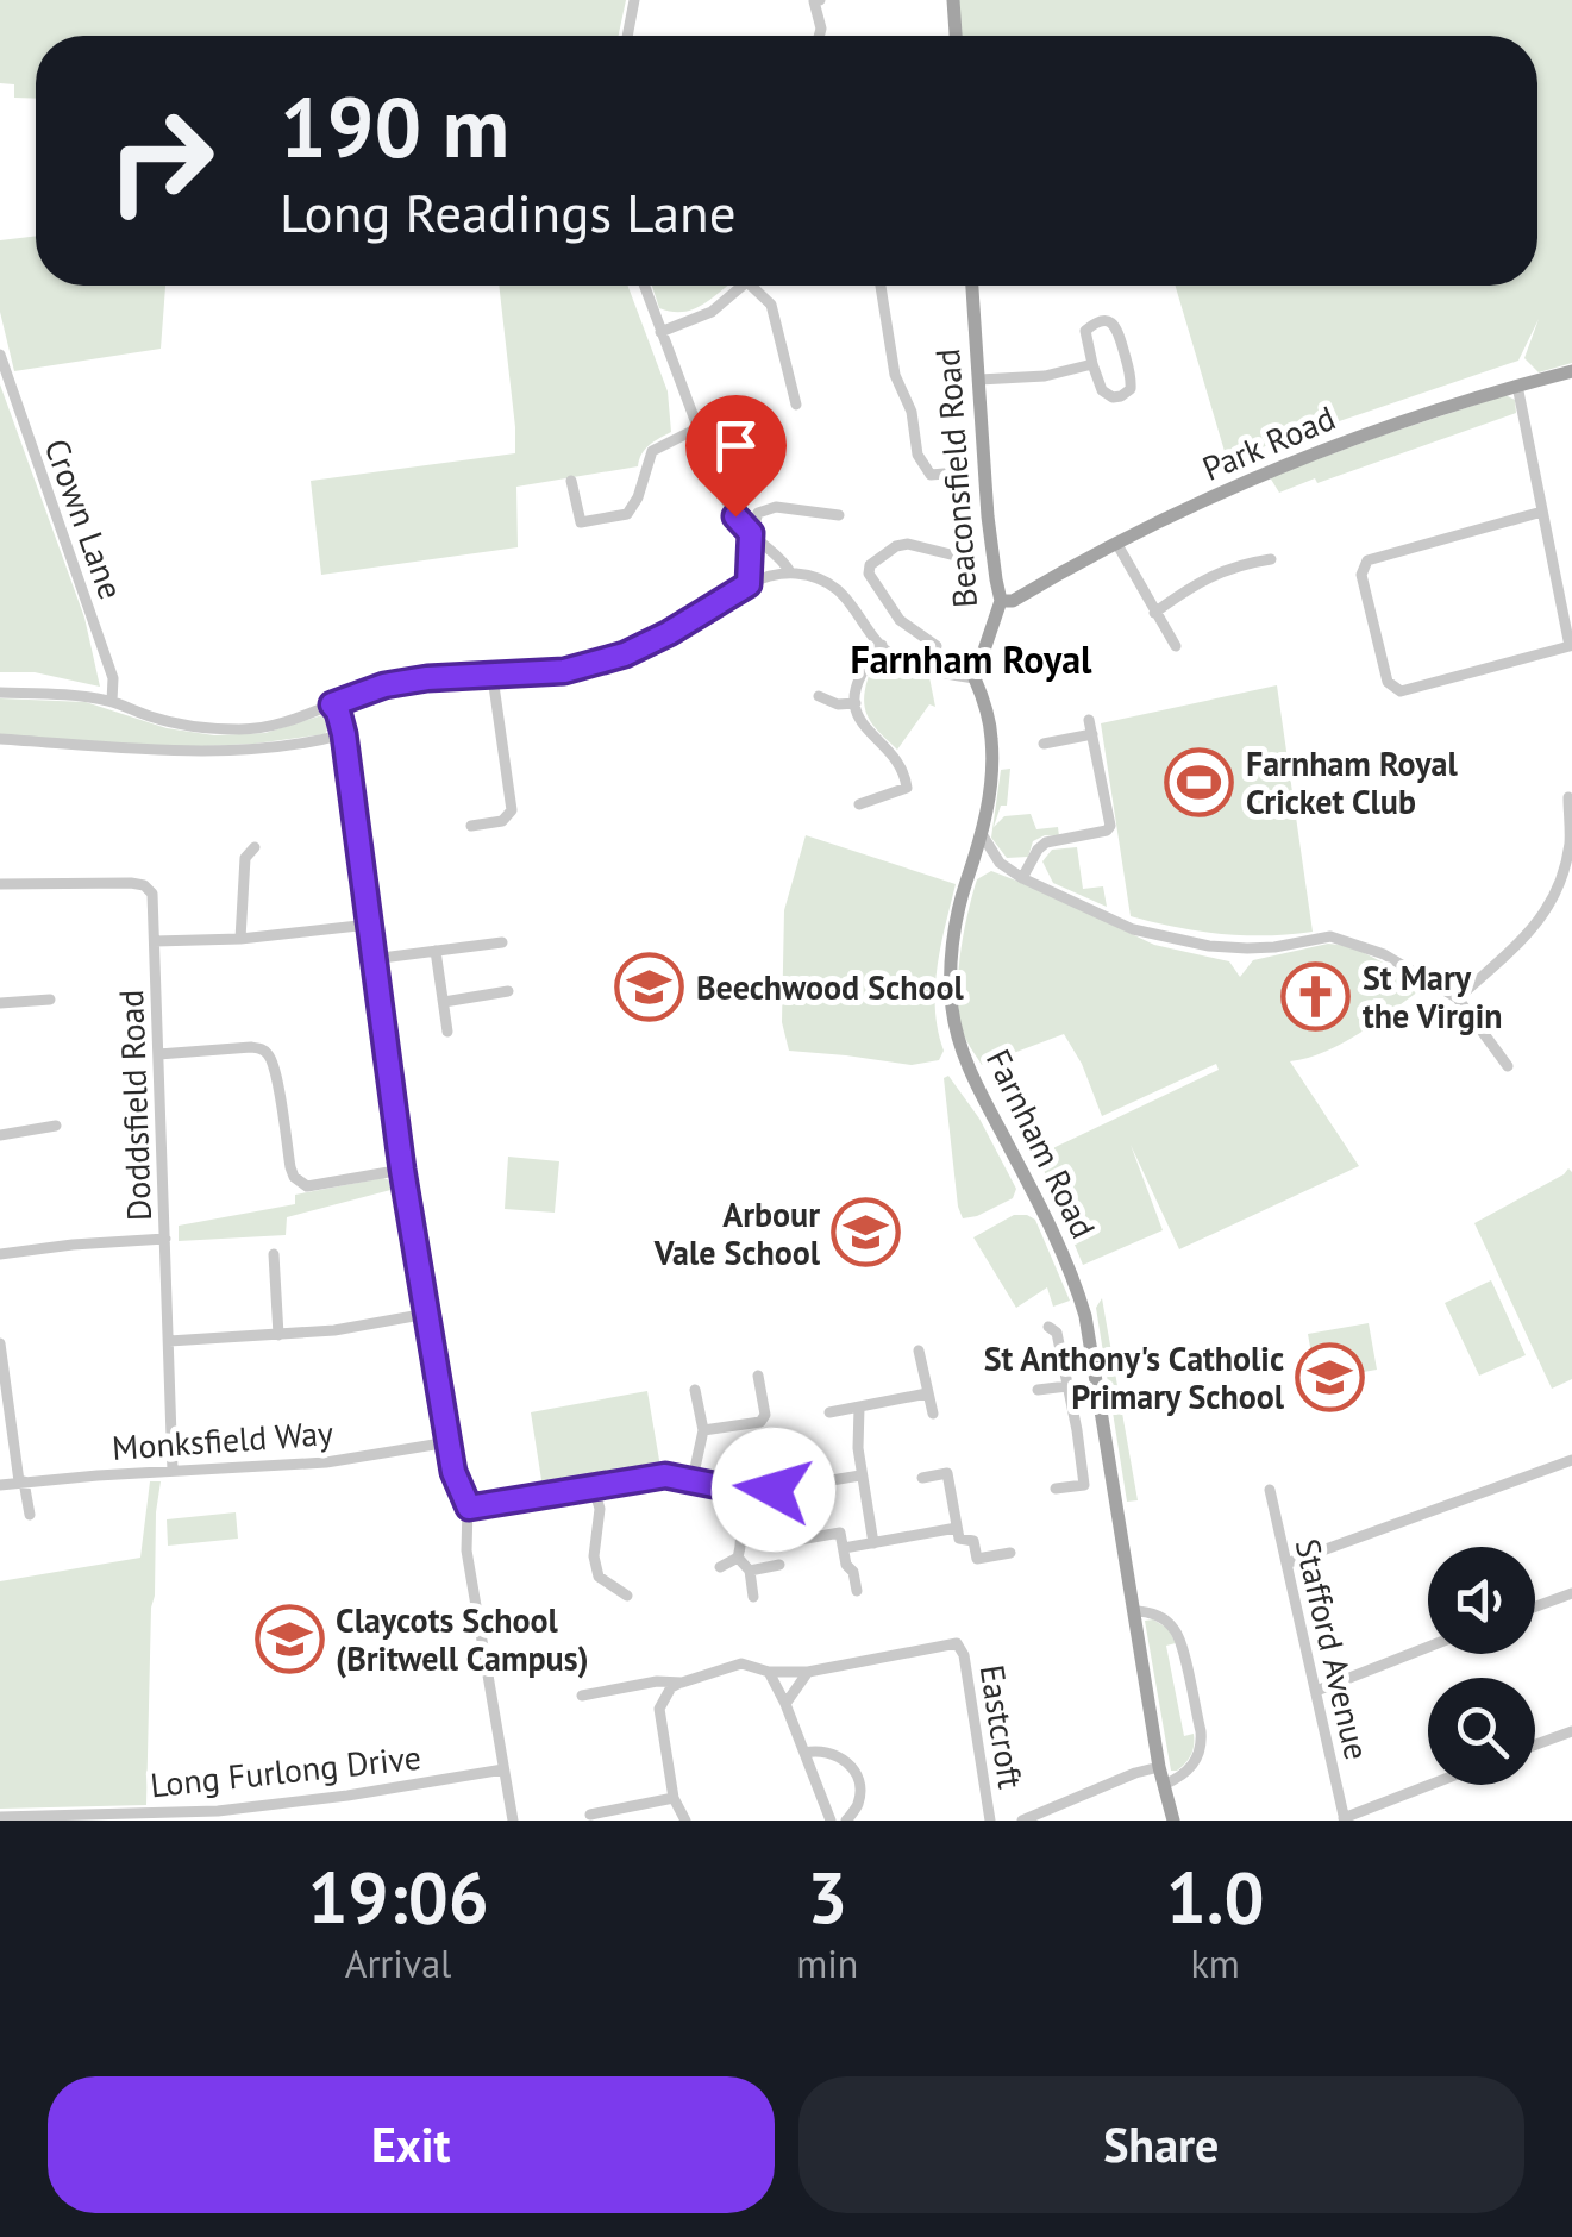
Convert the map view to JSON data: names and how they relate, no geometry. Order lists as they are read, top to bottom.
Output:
{
  "streets": {
    "main road": ["Park Road", "Beaconsfield Road", "Farnham Road"],
    "street": [
      "Crown Lane",
      "Doddsfield Road",
      "Monksfield Way",
      "Stafford Avenue",
      "Eastcroft",
      "Long Furlong Drive"
    ]
  },
  "crossings": [
    ["Park Road", "Beaconsfield Road"],
    ["Beaconsfield Road", "Farnham Road"],
    ["Doddsfield Road", "Monksfield Way"]
  ],
  "districts": ["Farnham Royal"],
  "places": {
    "sports": ["Farnham Royal Cricket Club"],
    "school or university": [
      "Beechwood School",
      "Arbour Vale School",
      "St Anthony's Catholic Primary School",
      "Claycots School (Britwell Campus)"
    ],
    "church": ["St Mary the Virgin"]
  },
  "page": {
    "turn": ["190 m", "Long Readings Lane"],
    "eta": [
      "19:06",
      "Arrival",
      "3",
      "min",
      "1.0",
      "km"
    ],
    "buttons": ["Exit", "Share"]
  }
}
